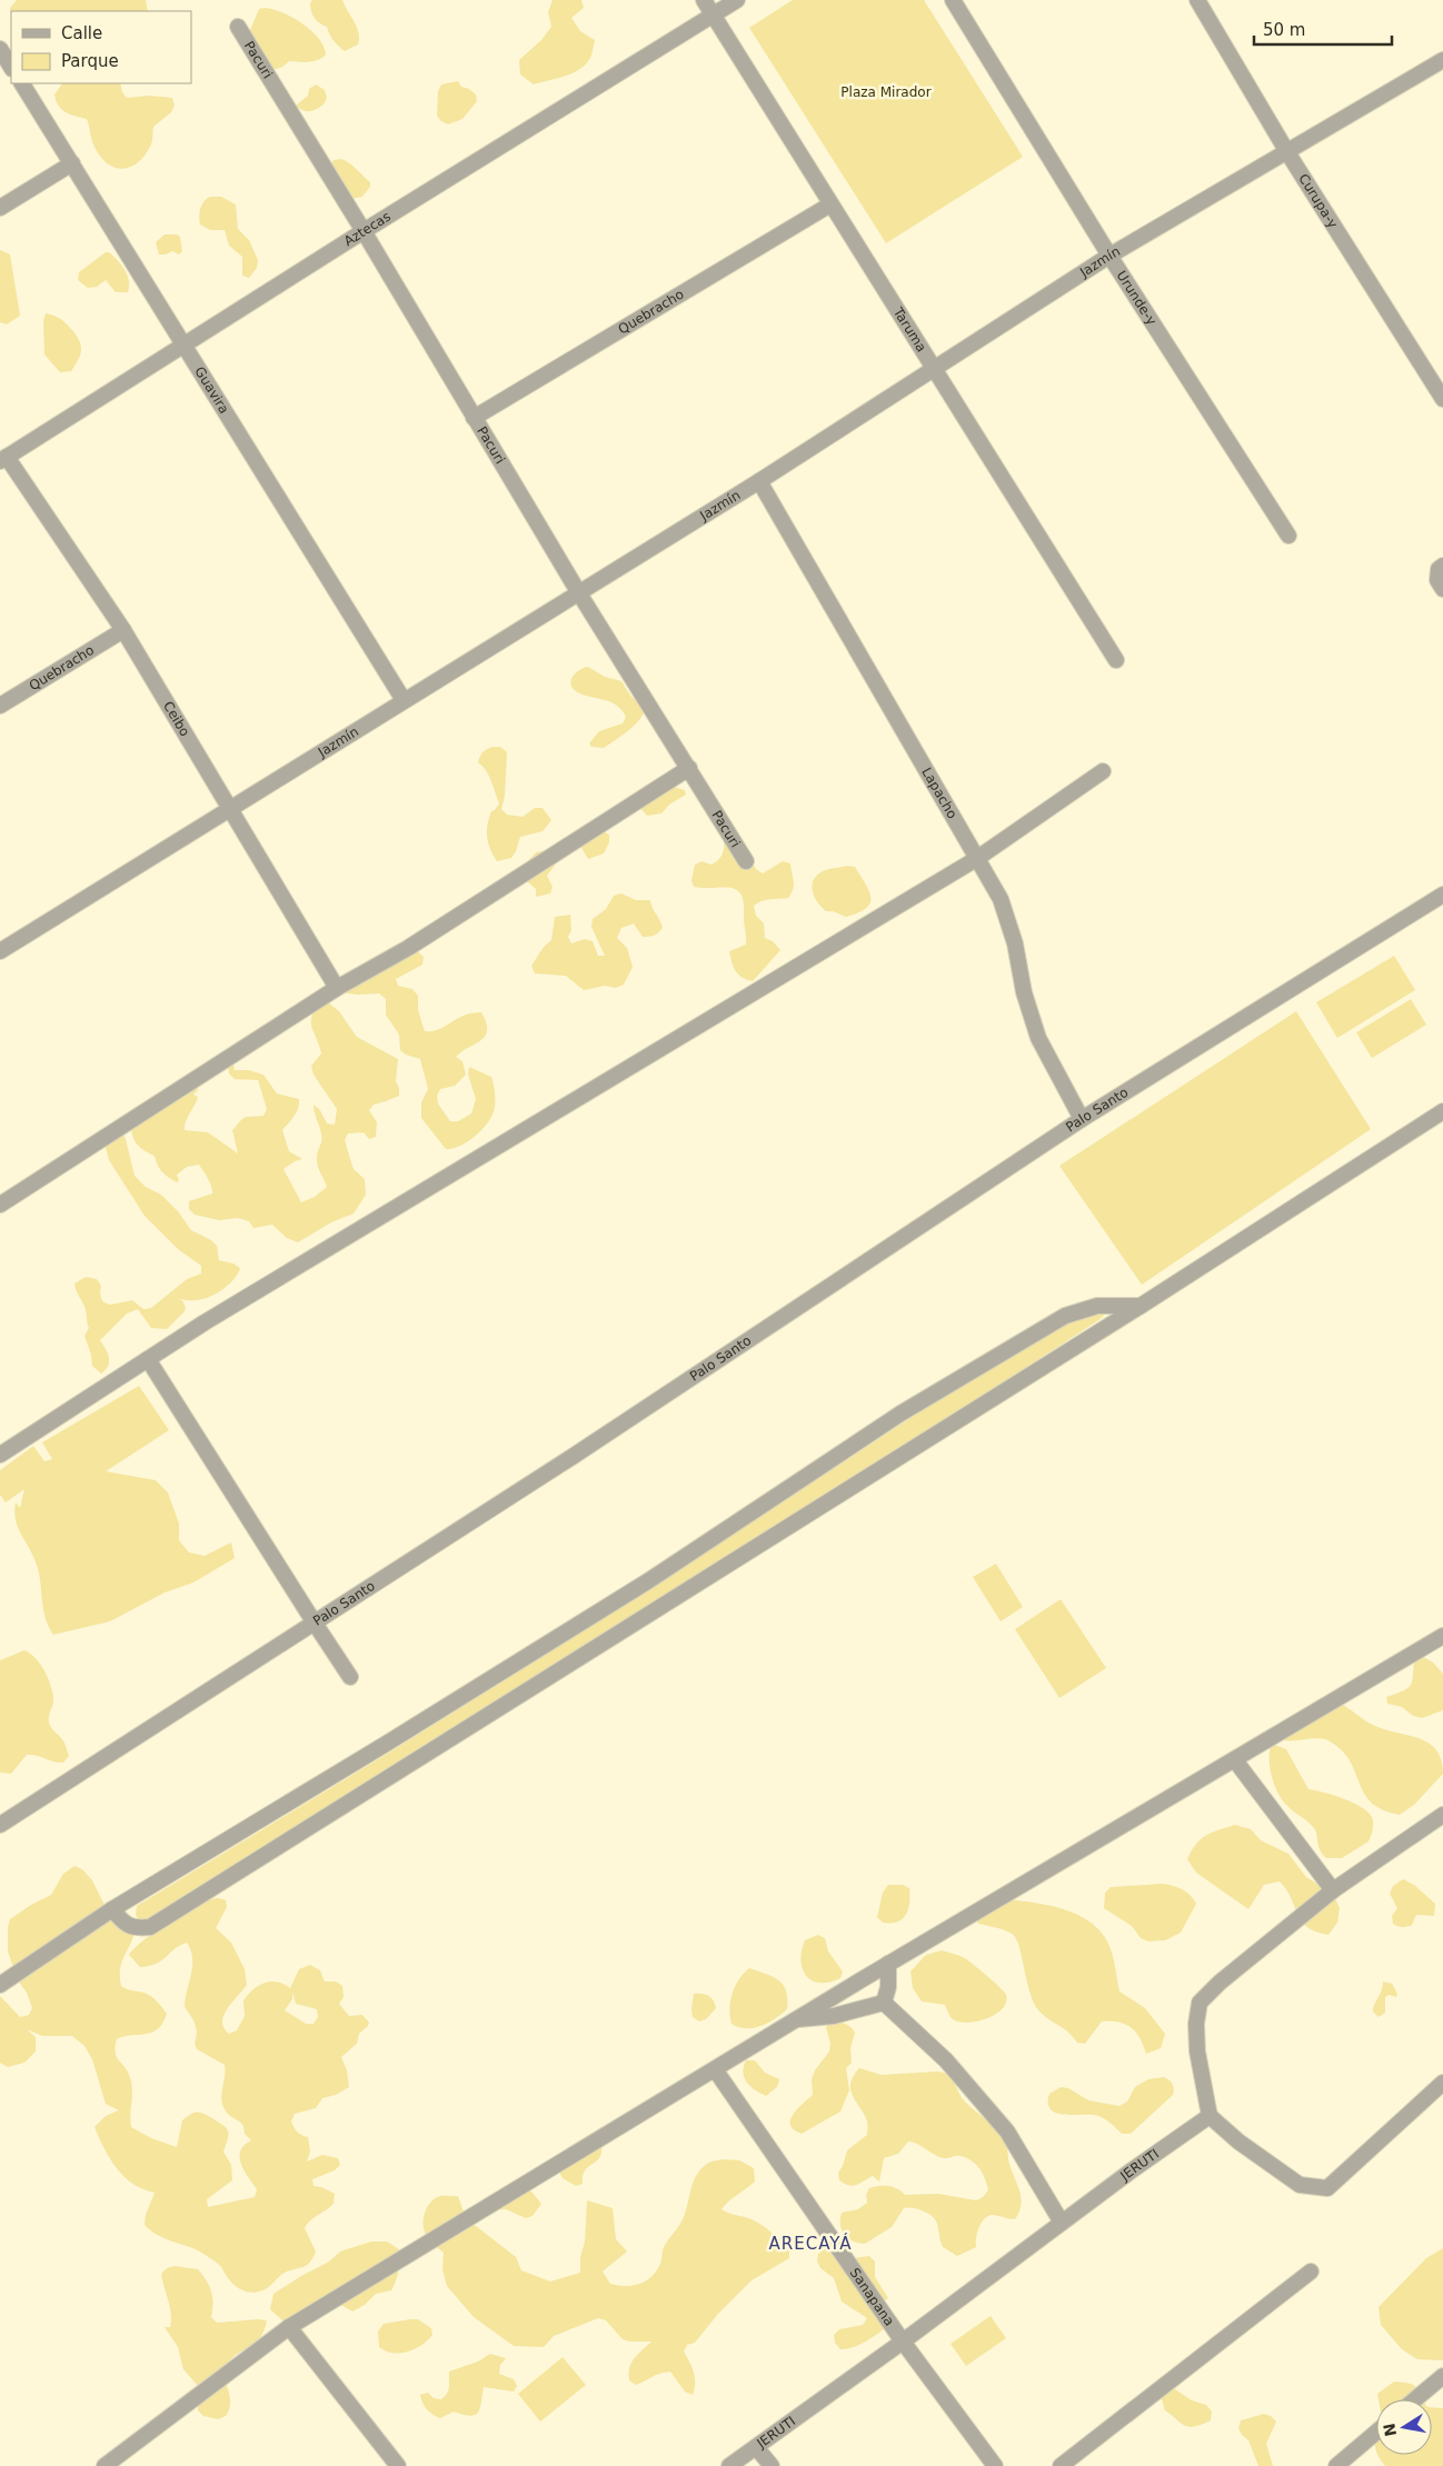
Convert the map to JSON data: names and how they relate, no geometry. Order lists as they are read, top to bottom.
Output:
{
  "streets": {
    "street": [
      "Pacuri",
      "Curupa-y",
      "Aztecas",
      "Jazmín",
      "Urunde-y",
      "Quebracho",
      "Taruma",
      "Guavira",
      "Ceibo",
      "Lapacho",
      "Palo Santo",
      "JERUTI",
      "Sanapana"
    ]
  },
  "crossings": [
    ["Pacuri", "Aztecas"],
    ["Pacuri", "Jazmín"],
    ["Pacuri", "Quebracho"],
    ["Curupa-y", "Jazmín"],
    ["Aztecas", "Taruma"],
    ["Aztecas", "Guavira"],
    ["Aztecas", "Ceibo"],
    ["Jazmín", "Urunde-y"],
    ["Jazmín", "Taruma"],
    ["Jazmín", "Guavira"],
    ["Jazmín", "Ceibo"],
    ["Jazmín", "Lapacho"],
    ["Quebracho", "Taruma"],
    ["Quebracho", "Ceibo"],
    ["Lapacho", "Palo Santo"],
    ["JERUTI", "Sanapana"]
  ],
  "districts": ["ARECAYÁ"],
  "parks": ["Plaza Mirador"],
  "legend": ["Calle", "Parque"],
  "scale_bar": "50 m",
  "north": "left"
}
